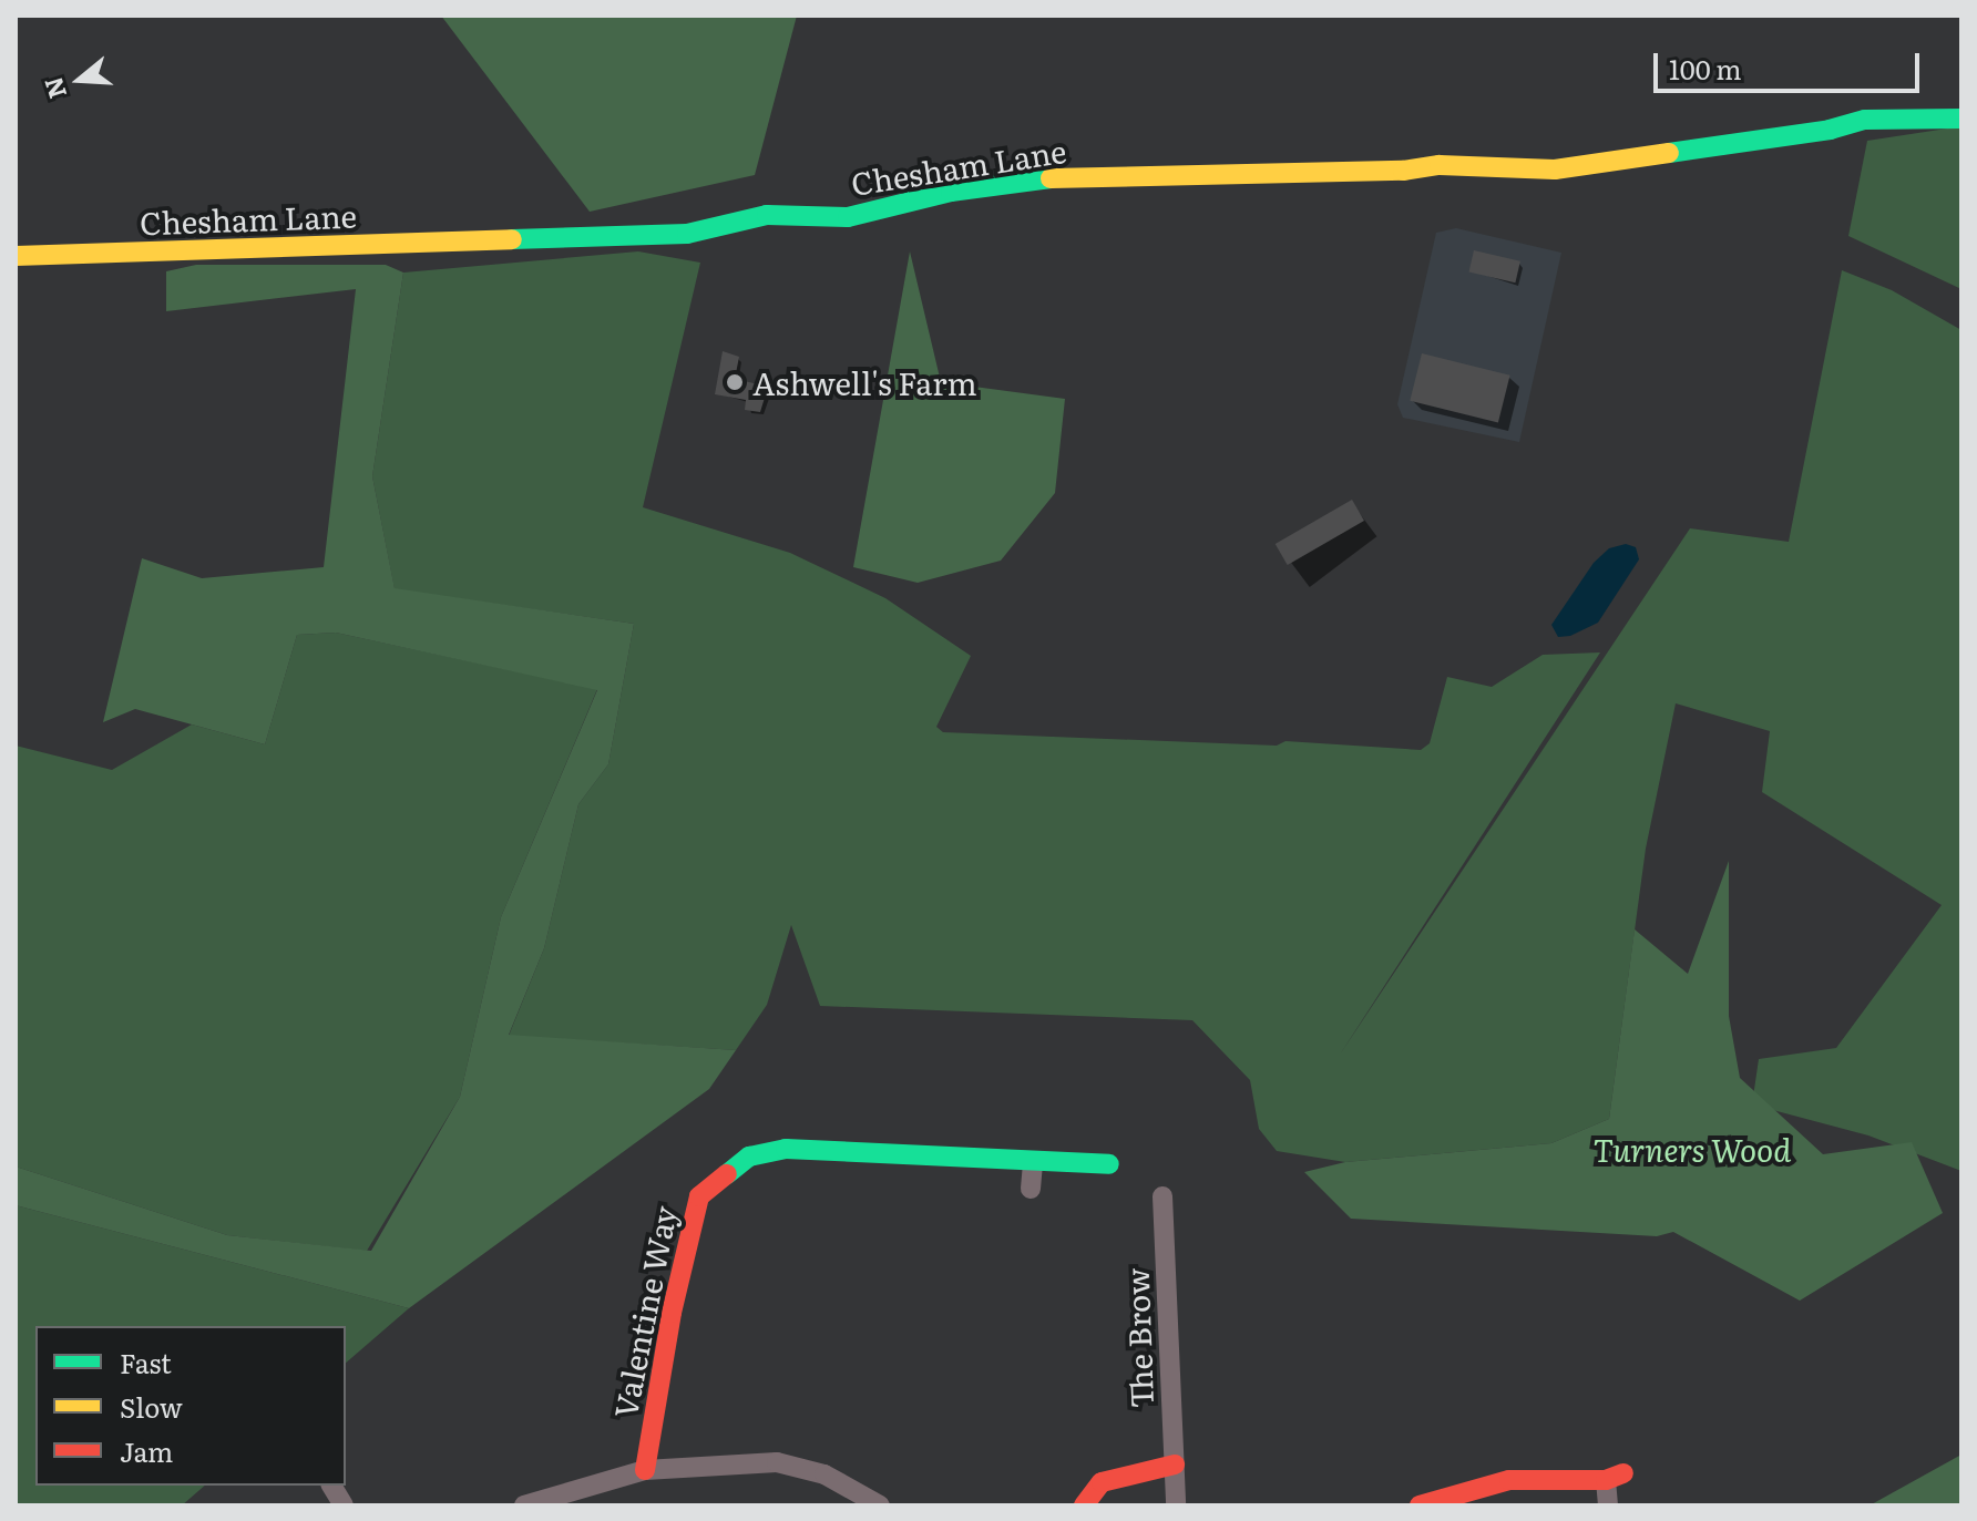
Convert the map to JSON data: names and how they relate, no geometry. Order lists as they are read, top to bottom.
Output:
{
  "streets": {
    "street": ["Chesham Lane", "Valentine Way", "The Brow"]
  },
  "parks": ["Turners Wood"],
  "places": ["Ashwell's Farm"],
  "legend": ["Fast", "Slow", "Jam"],
  "scale_bar": "100 m",
  "north": "left"
}
